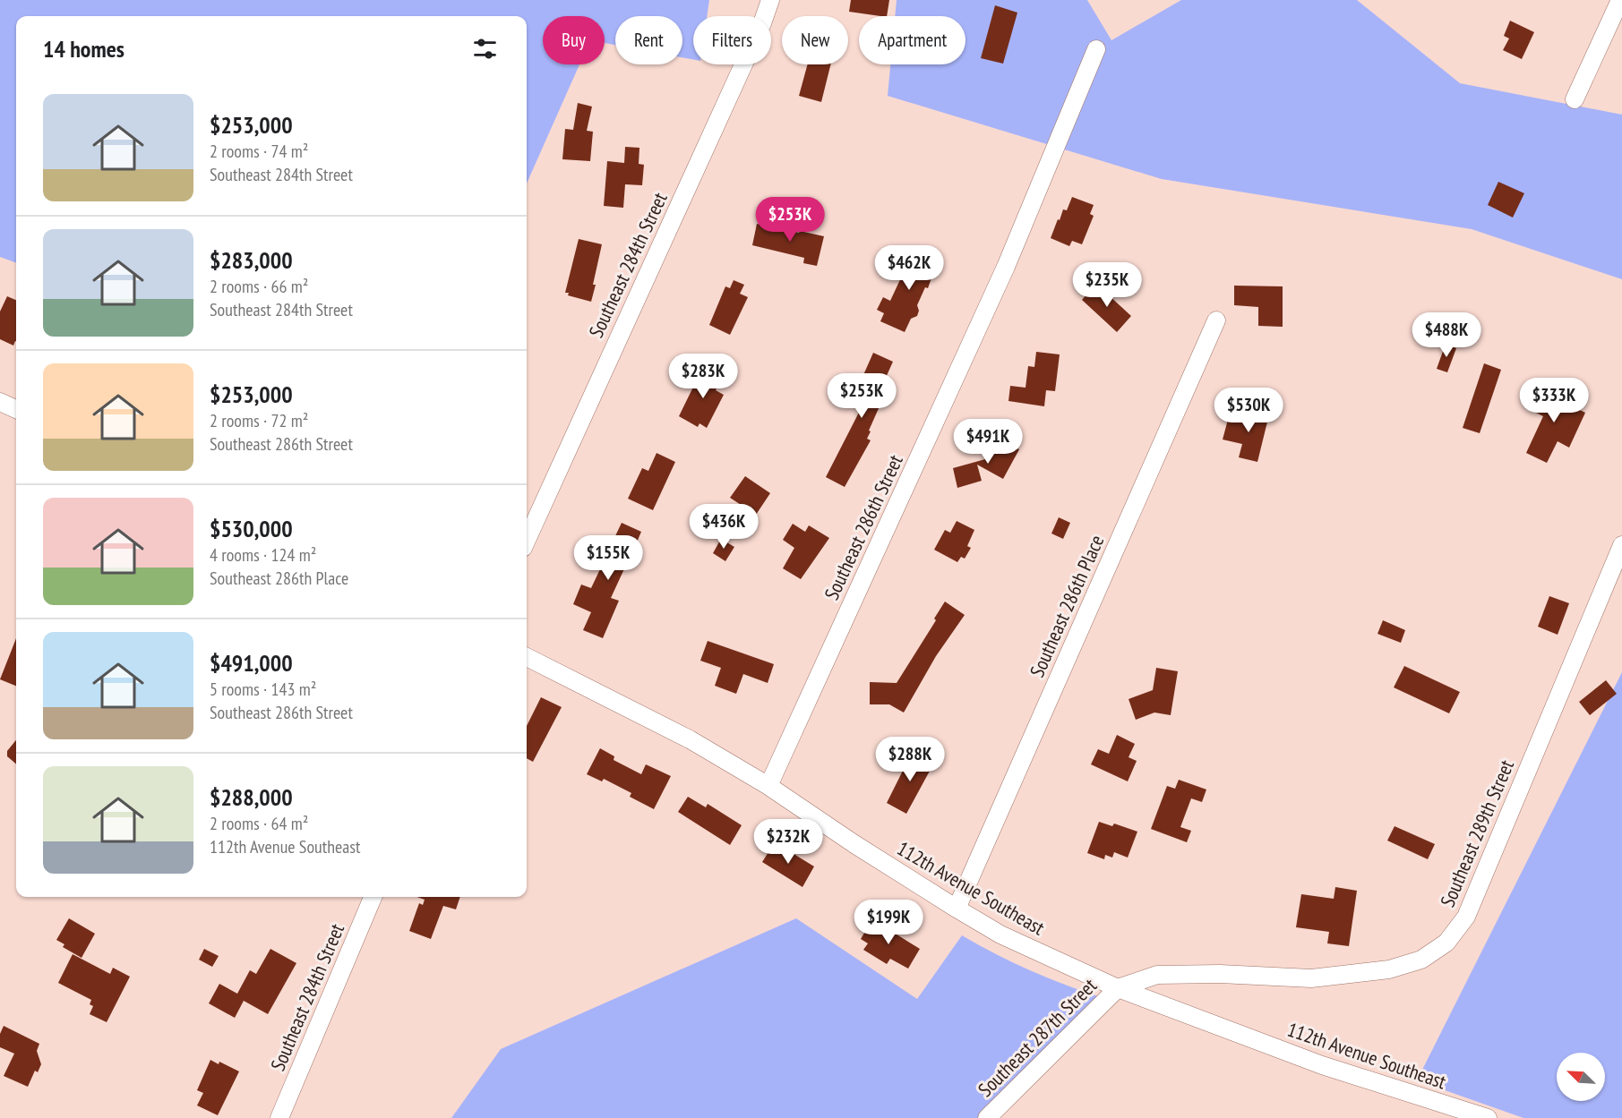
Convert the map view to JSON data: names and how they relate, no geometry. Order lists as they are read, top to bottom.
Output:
{
  "streets": {
    "street": [
      "Southeast 284th Street",
      "Southeast 286th Street",
      "Southeast 286th Place",
      "Southeast 289th Street",
      "112th Avenue Southeast",
      "Southeast 287th Street"
    ]
  },
  "crossings": [
    ["Southeast 286th Street", "112th Avenue Southeast"],
    ["Southeast 286th Place", "112th Avenue Southeast"],
    ["Southeast 289th Street", "112th Avenue Southeast"],
    ["Southeast 289th Street", "Southeast 287th Street"],
    ["112th Avenue Southeast", "Southeast 287th Street"]
  ],
  "north": "top left",
  "page": {
    "chip": [
      "Buy",
      "Rent",
      "Filters",
      "New",
      "Apartment"
    ],
    "heading": "14 homes",
    "list": [
      {
        "name": "$253,000",
        "note": "2 rooms · 74 m² · Southeast 284th Street"
      },
      {
        "name": "$283,000",
        "note": "2 rooms · 66 m² · Southeast 284th Street"
      },
      {
        "name": "$253,000",
        "note": "2 rooms · 72 m² · Southeast 286th Street"
      },
      {
        "name": "$530,000",
        "note": "4 rooms · 124 m² · Southeast 286th Place"
      },
      {
        "name": "$491,000",
        "note": "5 rooms · 143 m² · Southeast 286th Street"
      },
      {
        "name": "$288,000",
        "note": "2 rooms · 64 m² · 112th Avenue Southeast"
      }
    ],
    "price": [
      "$253K",
      "$462K",
      "$235K",
      "$488K",
      "$283K",
      "$253K",
      "$333K",
      "$530K",
      "$491K",
      "$436K",
      "$155K",
      "$288K",
      "$232K",
      "$199K"
    ]
  }
}
